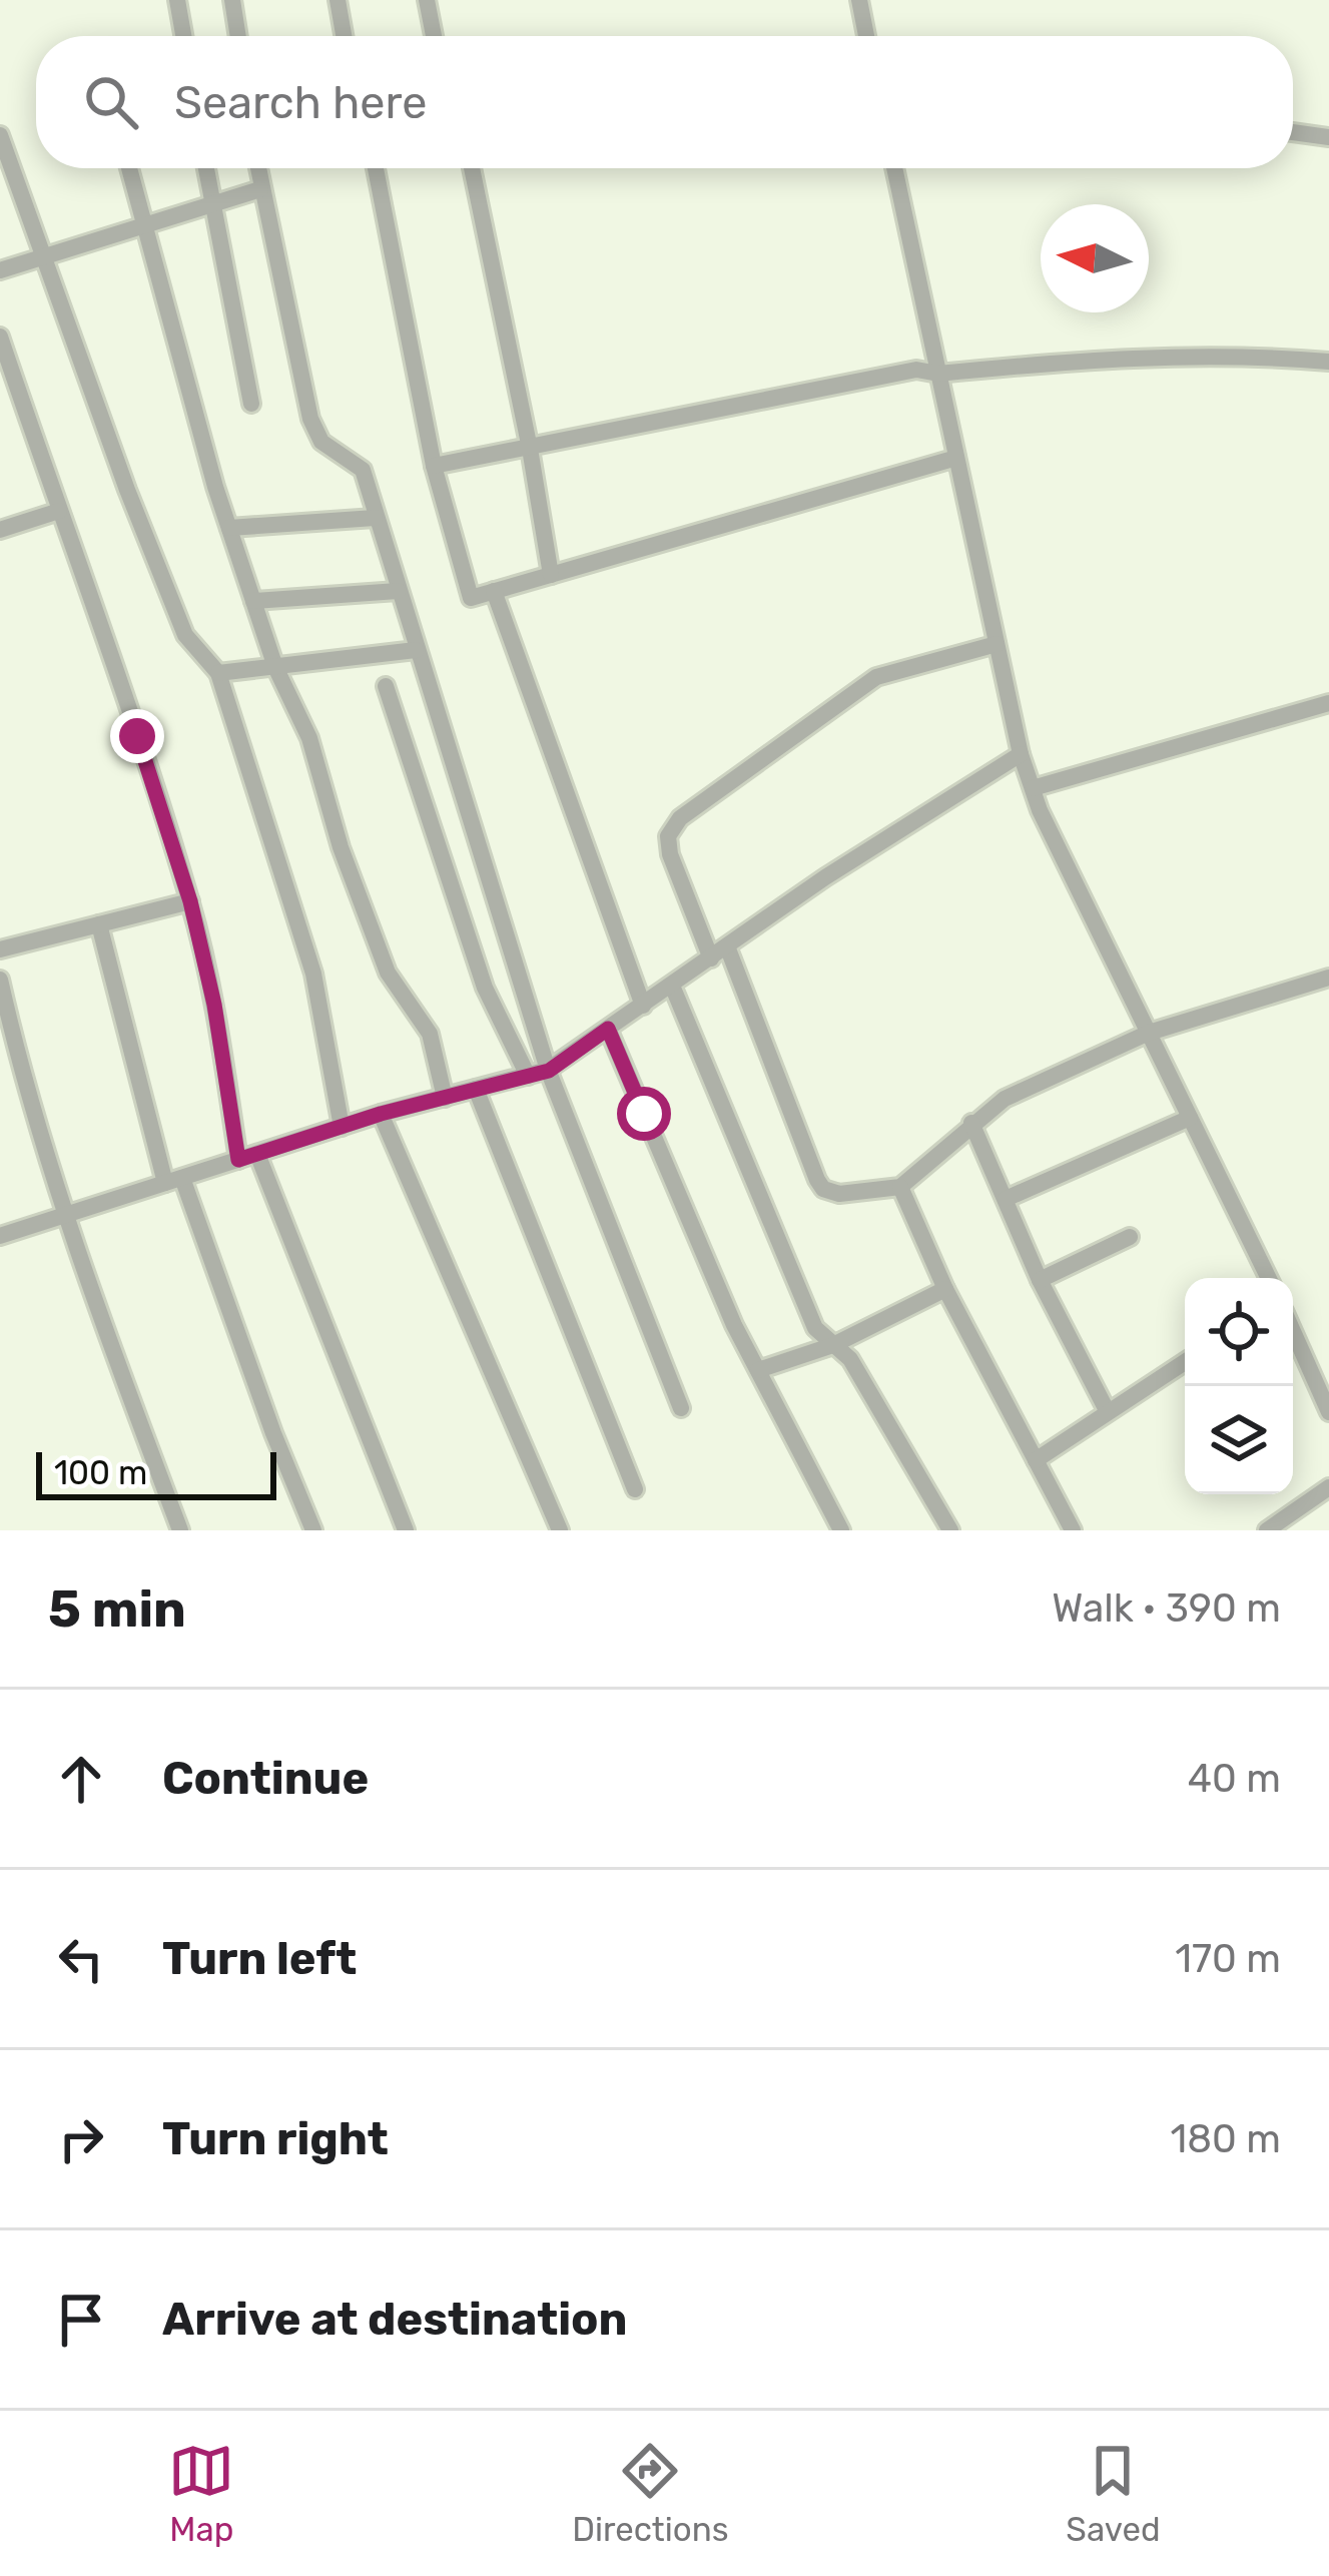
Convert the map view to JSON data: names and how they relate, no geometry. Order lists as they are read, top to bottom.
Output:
{
  "scale_bar": "100 m",
  "north": "left",
  "page": {
    "search": "Search here",
    "scale": "100 m",
    "heading": ["5 min", "Walk · 390 m"],
    "list": [
      ["Continue", "40 m"],
      ["Turn left", "170 m"],
      ["Turn right", "180 m"],
      "Arrive at destination"
    ],
    "nav": ["Map", "Directions", "Saved"]
  }
}
